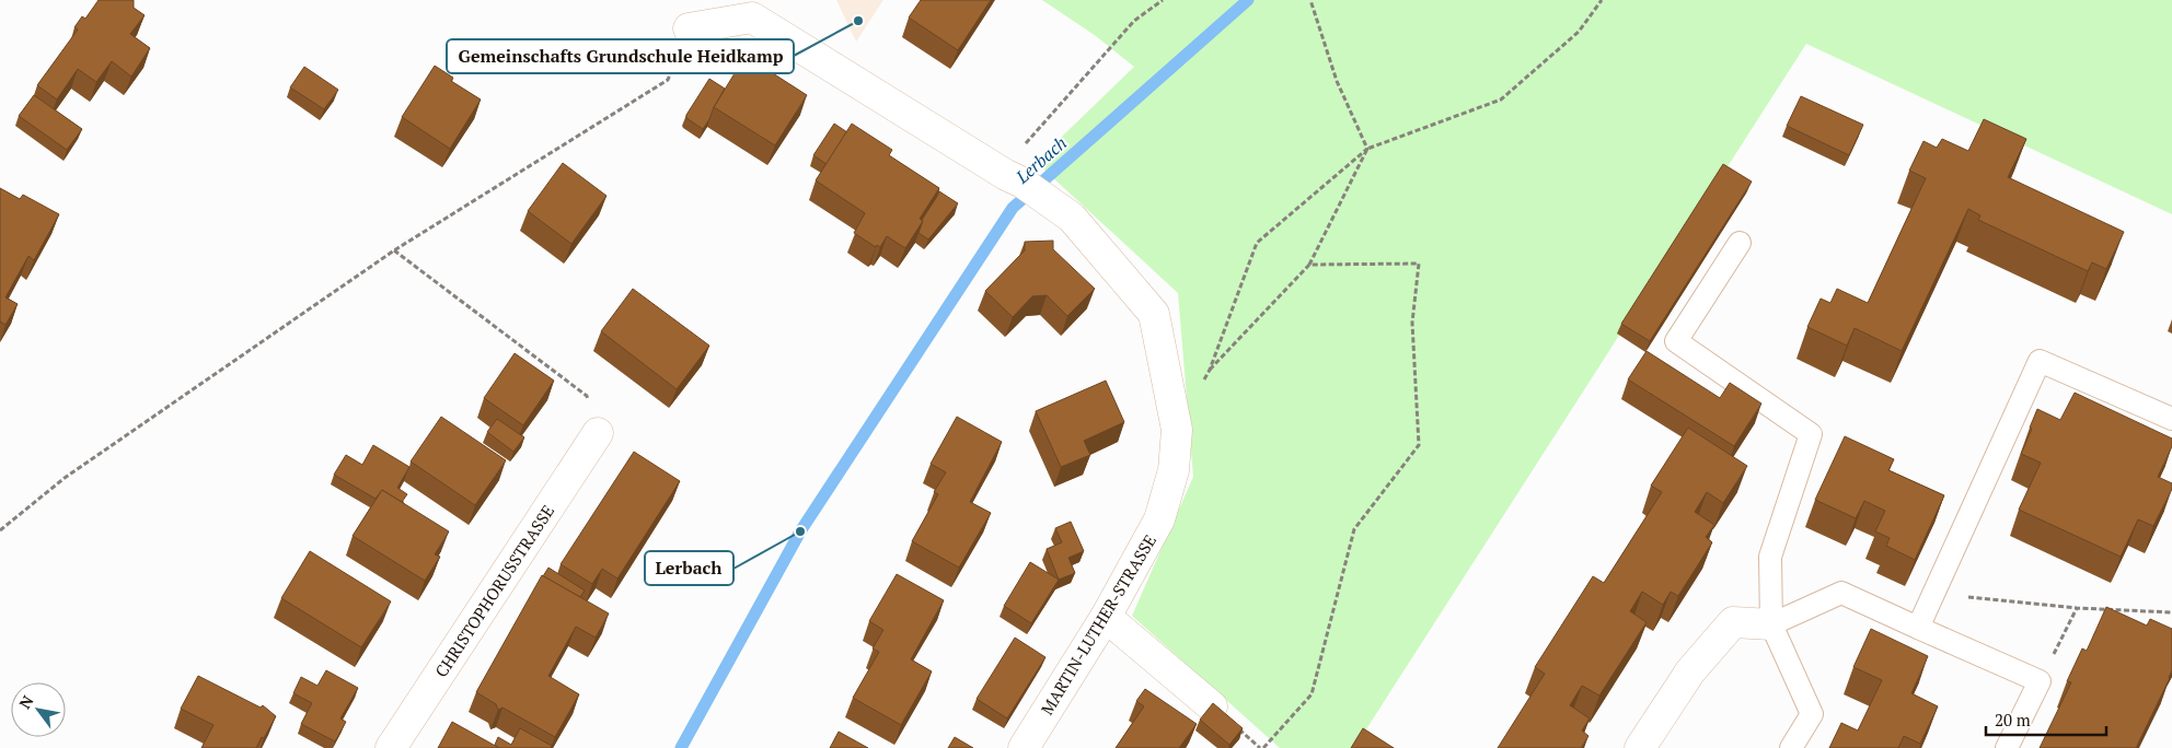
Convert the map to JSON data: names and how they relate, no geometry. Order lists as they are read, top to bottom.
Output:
{
  "streets": {
    "street": ["CHRISTOPHORUSSTRASSE", "MARTIN-LUTHER-STRASSE"]
  },
  "water": ["Lerbach"],
  "places": ["Gemeinschafts Grundschule Heidkamp", "Lerbach"],
  "scale_bar": "20 m",
  "north": "top left"
}
